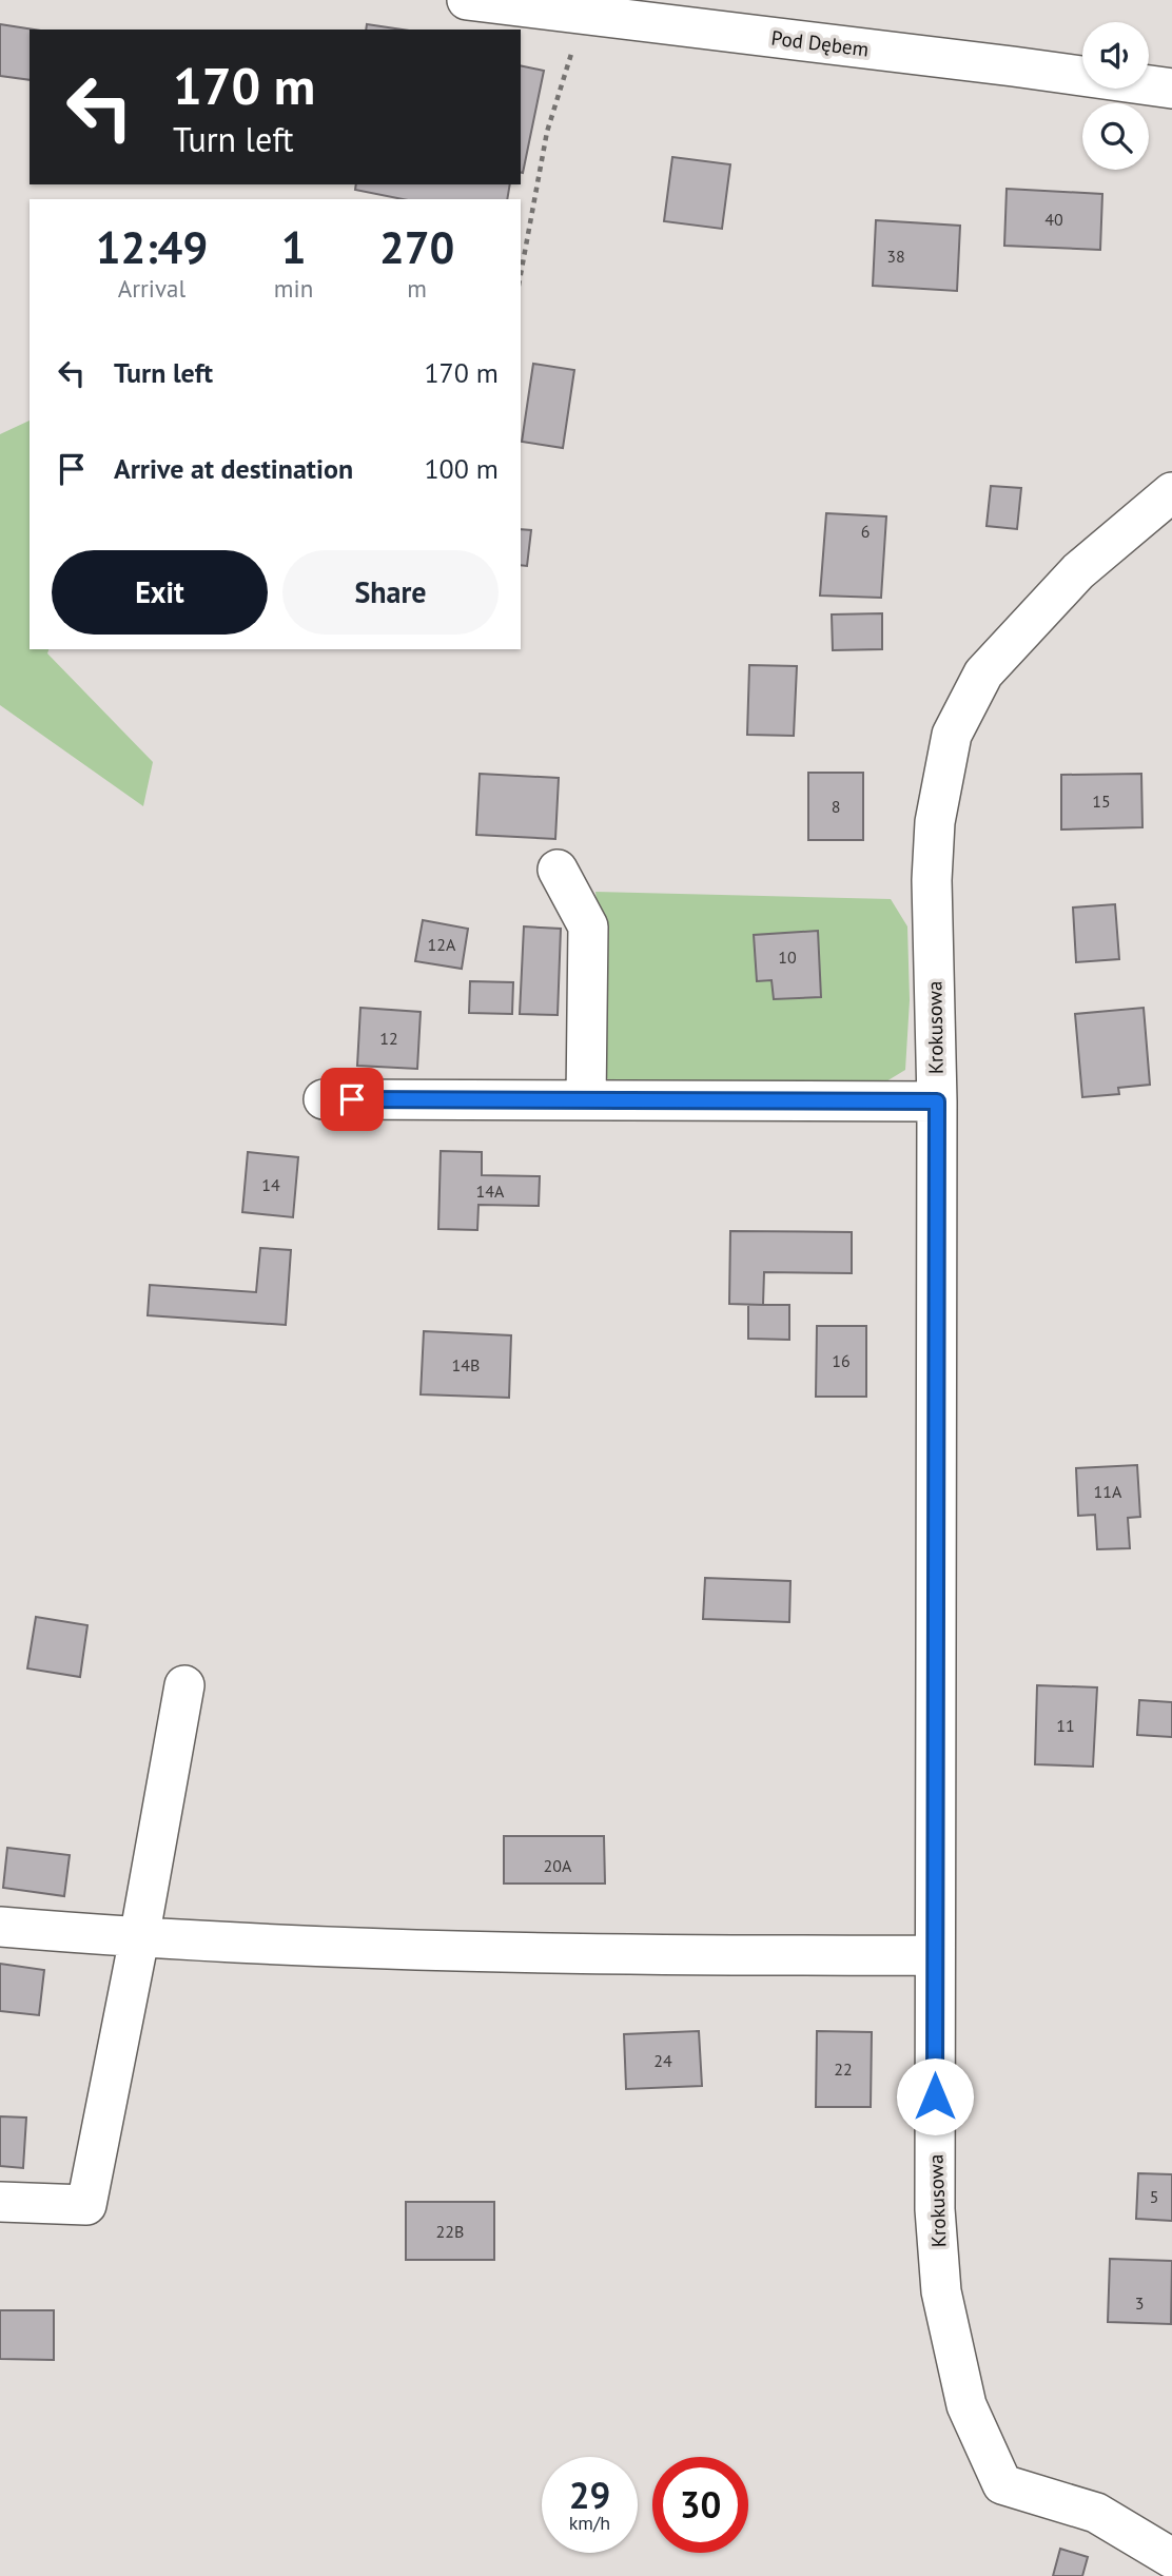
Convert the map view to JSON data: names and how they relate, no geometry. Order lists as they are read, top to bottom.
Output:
{
  "streets": {
    "street": ["Pod Dębem", "Krokusowa"]
  },
  "house_numbers": [
    "40",
    "38",
    "6",
    "15",
    "8",
    "12A",
    "10",
    "12",
    "14",
    "14A",
    "16",
    "14B",
    "11A",
    "11",
    "20A",
    "24",
    "22",
    "5",
    "22B",
    "3"
  ],
  "page": {
    "turn": ["170 m", "Turn left"],
    "eta": [
      "12:49",
      "Arrival",
      "1",
      "min",
      "270",
      "m"
    ],
    "list": [
      {
        "name": "Turn left",
        "value": "170 m"
      },
      {
        "name": "Arrive at destination",
        "value": "100 m"
      }
    ],
    "buttons": ["Exit", "Share"],
    "speed": "29 km/h",
    "limit": "30"
  }
}
